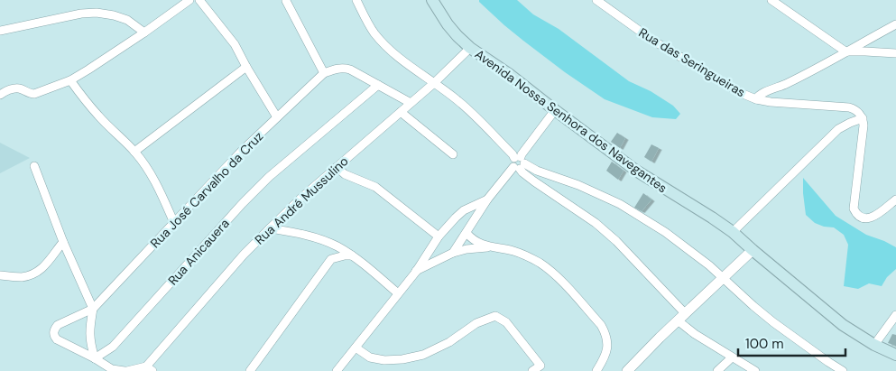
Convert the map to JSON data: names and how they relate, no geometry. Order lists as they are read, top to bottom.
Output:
{
  "streets": {
    "main road": ["Avenida Nossa Senhora dos Navegantes"],
    "street": [
      "Rua das Seringueiras",
      "Rua José Carvalho da Cruz",
      "Rua André Mussulino",
      "Rua Anicauera"
    ]
  },
  "crossings": [
    ["Avenida Nossa Senhora dos Navegantes", "Rua André Mussulino"]
  ],
  "scale_bar": "100 m"
}
